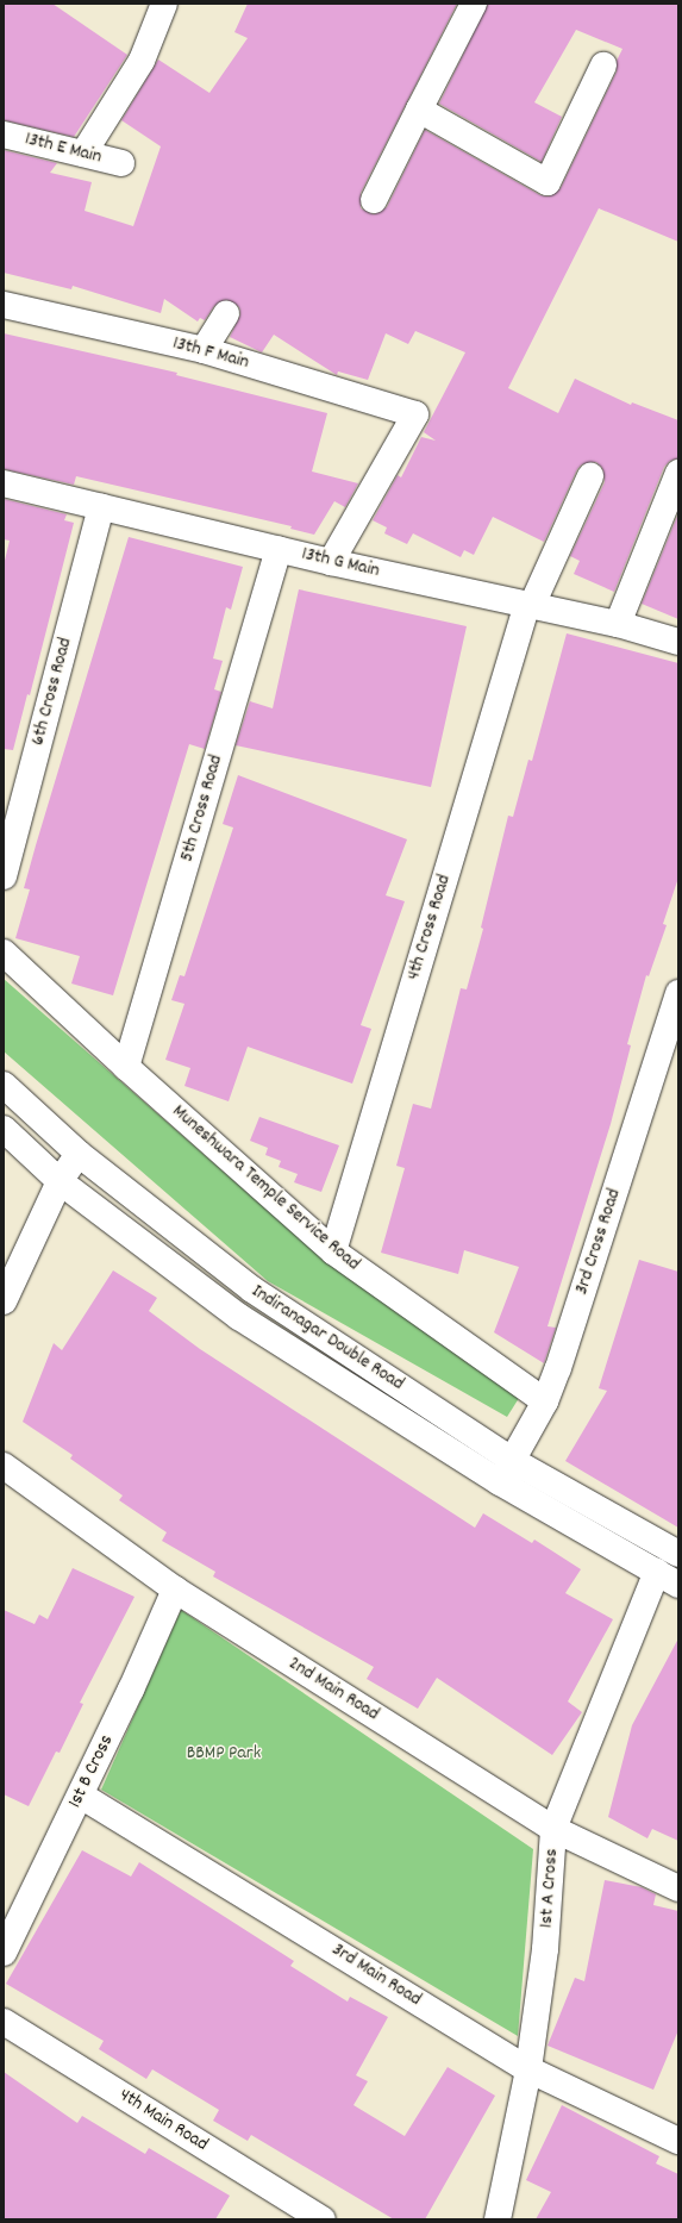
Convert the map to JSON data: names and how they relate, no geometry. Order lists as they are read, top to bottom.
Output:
{
  "streets": {
    "street": [
      "13th E Main",
      "13th F Main",
      "13th G Main",
      "6th Cross Road",
      "5th Cross Road",
      "4th Cross Road",
      "Muneshwara Temple Service Road",
      "3rd Cross Road",
      "Indiranagar Double Road",
      "2nd Main Road",
      "1st B Cross",
      "1st A Cross",
      "3rd Main Road",
      "4th Main Road"
    ]
  },
  "crossings": [
    ["13th F Main", "13th G Main"],
    ["13th G Main", "6th Cross Road"],
    ["13th G Main", "5th Cross Road"],
    ["13th G Main", "4th Cross Road"],
    ["5th Cross Road", "Muneshwara Temple Service Road"],
    ["4th Cross Road", "Muneshwara Temple Service Road"],
    ["Muneshwara Temple Service Road", "3rd Cross Road"],
    ["3rd Cross Road", "Indiranagar Double Road"],
    ["Indiranagar Double Road", "1st A Cross"],
    ["2nd Main Road", "1st B Cross"],
    ["2nd Main Road", "1st A Cross"],
    ["1st B Cross", "3rd Main Road"],
    ["1st A Cross", "3rd Main Road"]
  ],
  "parks": ["BBMP Park"]
}
